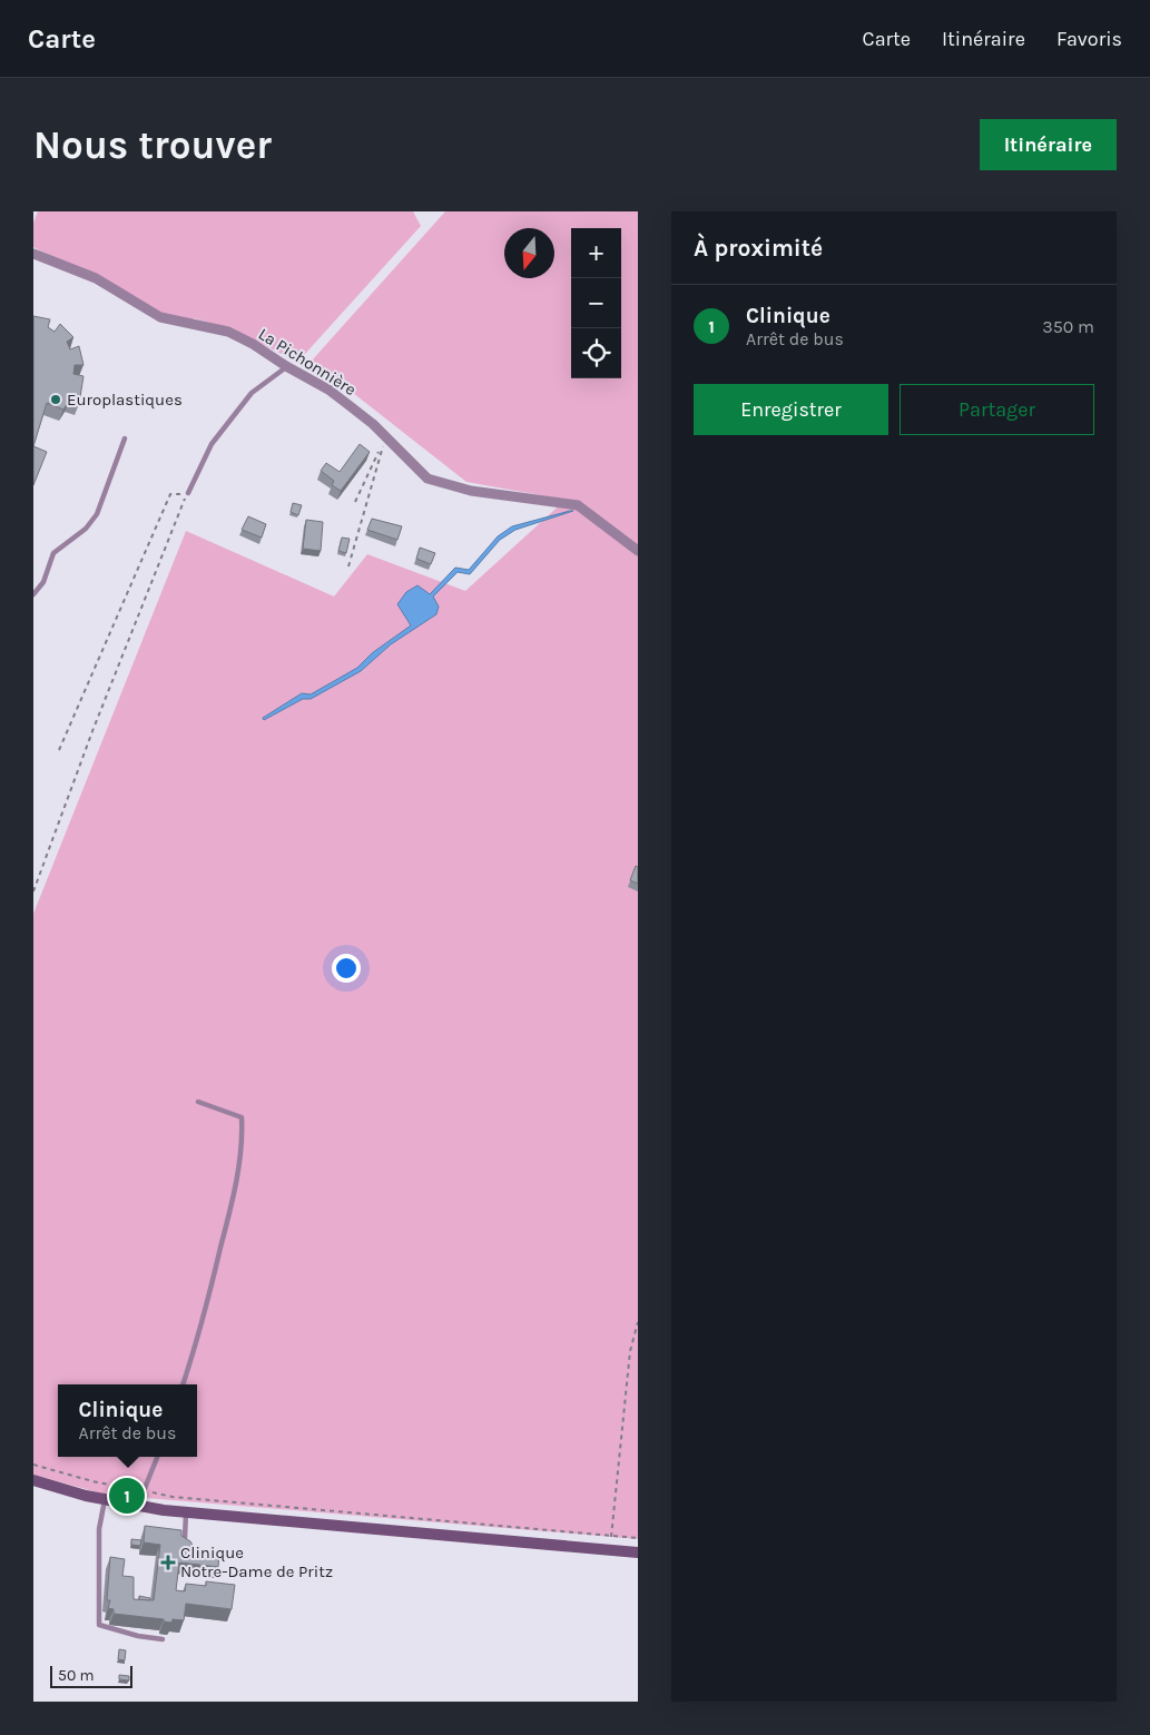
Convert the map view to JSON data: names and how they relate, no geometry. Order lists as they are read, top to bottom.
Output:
{
  "streets": {
    "street": ["La Pichonnière"]
  },
  "places": {
    "other": ["Europlastiques"],
    "health": ["Clinique Notre-Dame de Pritz"]
  },
  "scale_bar": "50 m",
  "north": "bottom",
  "page": {
    "header": "Carte",
    "nav": ["Carte", "Itinéraire", "Favoris"],
    "buttons": [
      "Itinéraire",
      ["Enregistrer", "Partager"]
    ],
    "title": "Nous trouver",
    "heading": "À proximité",
    "map_buttons": ["+", "−"],
    "list": [
      {
        "mark": "1",
        "name": "Clinique",
        "note": "Arrêt de bus",
        "value": "350 m"
      }
    ],
    "popup": ["Clinique", "Arrêt de bus"],
    "pins": "1",
    "scale": "50 m"
  }
}
